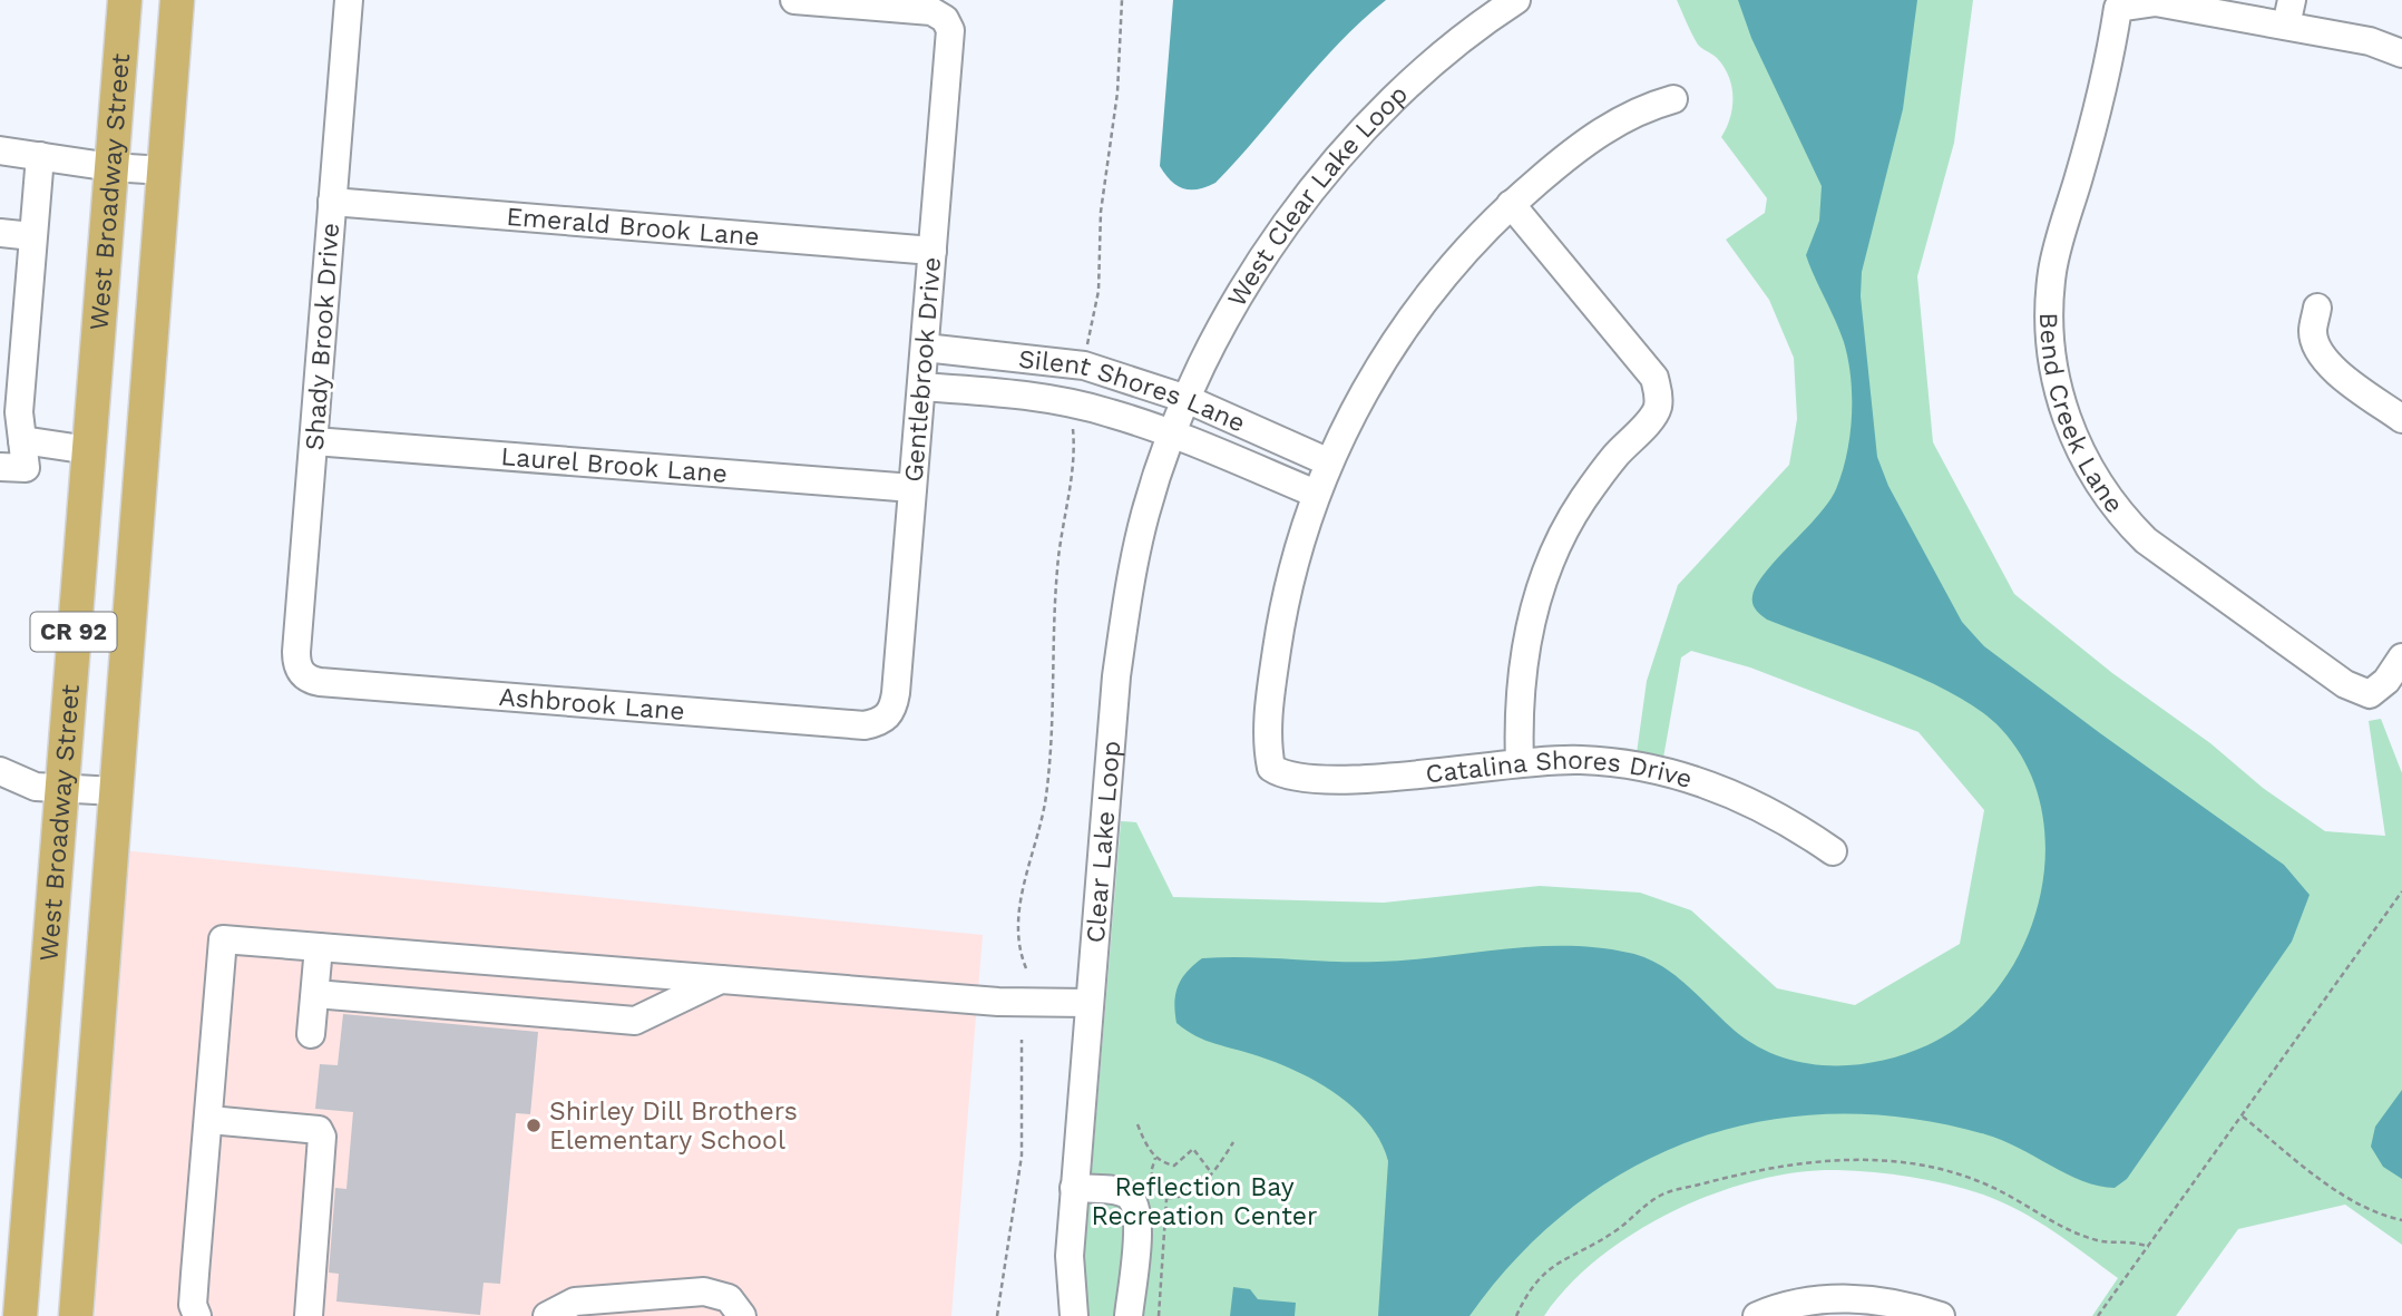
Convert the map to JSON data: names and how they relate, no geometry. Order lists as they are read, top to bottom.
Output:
{
  "streets": {
    "main road": ["West Broadway Street", "CR 92"],
    "street": [
      "West Clear Lake Loop",
      "Emerald Brook Lane",
      "Shady Brook Drive",
      "Gentlebrook Drive",
      "Silent Shores Lane",
      "Bend Creek Lane",
      "Laurel Brook Lane",
      "Ashbrook Lane",
      "Catalina Shores Drive",
      "Clear Lake Loop"
    ]
  },
  "crossings": [
    ["West Clear Lake Loop", "Silent Shores Lane"],
    ["West Clear Lake Loop", "Clear Lake Loop"],
    ["Emerald Brook Lane", "Shady Brook Drive"],
    ["Emerald Brook Lane", "Gentlebrook Drive"],
    ["Shady Brook Drive", "Laurel Brook Lane"],
    ["Shady Brook Drive", "Ashbrook Lane"],
    ["Gentlebrook Drive", "Silent Shores Lane"],
    ["Gentlebrook Drive", "Laurel Brook Lane"],
    ["Gentlebrook Drive", "Ashbrook Lane"],
    ["Silent Shores Lane", "Catalina Shores Drive"],
    ["Silent Shores Lane", "Clear Lake Loop"]
  ],
  "parks": ["Reflection Bay Recreation Center"],
  "places": ["Shirley Dill Brothers Elementary School"]
}
